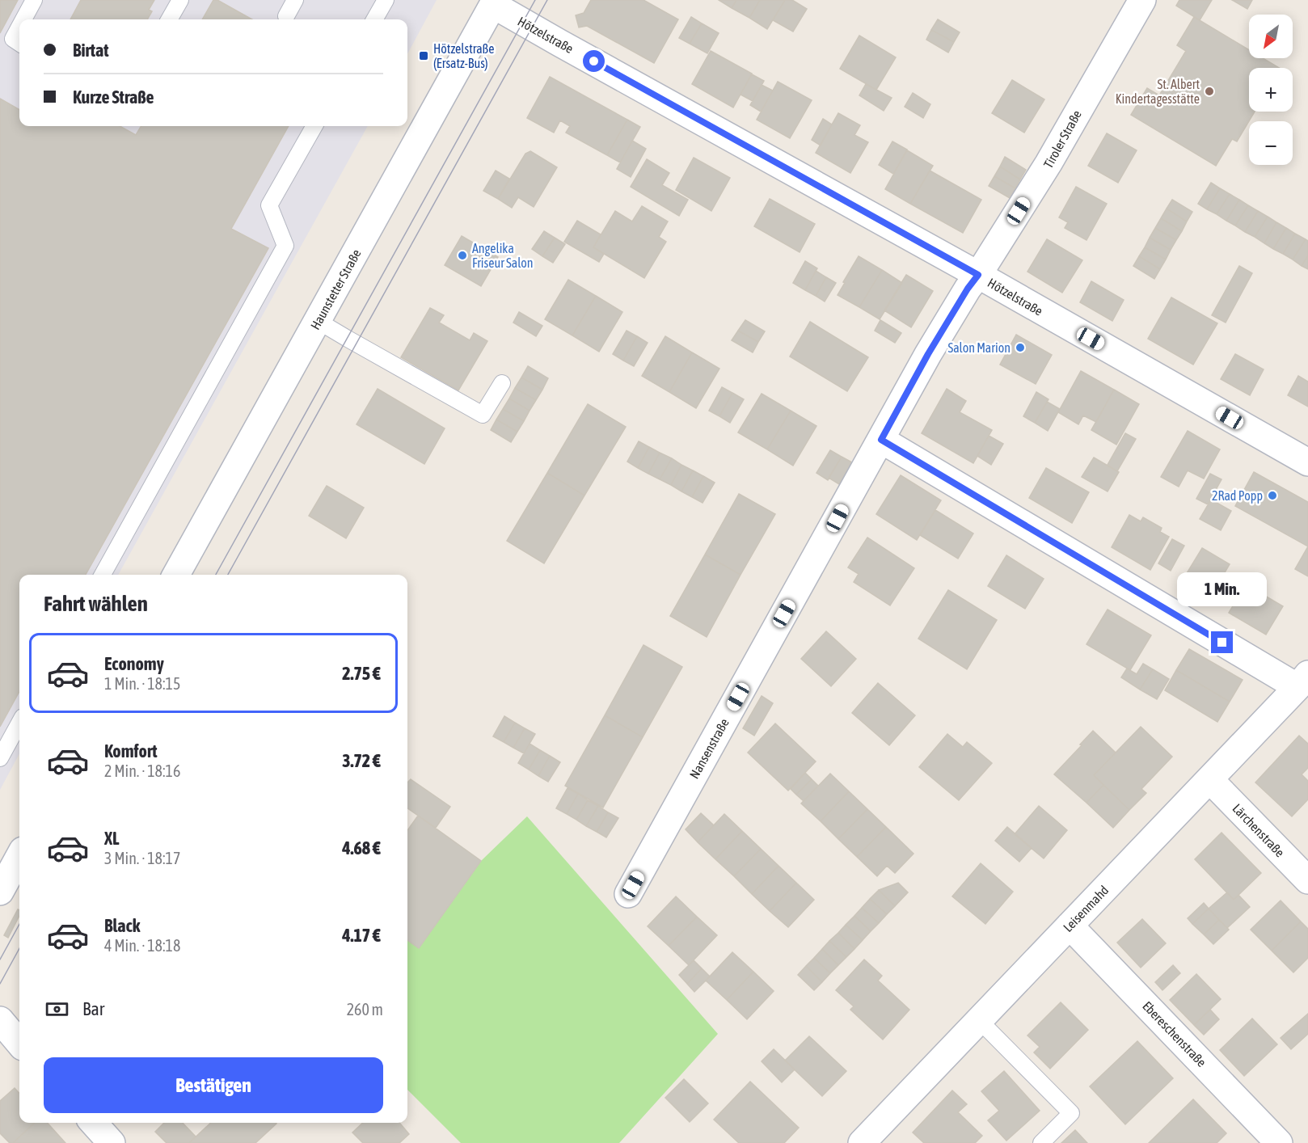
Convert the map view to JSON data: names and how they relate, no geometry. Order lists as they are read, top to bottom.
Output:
{
  "streets": {
    "street": [
      "Hötzelstraße",
      "Tiroler Straße",
      "Haunstetter Straße",
      "Nansenstraße",
      "Lärchenstraße",
      "Leisenmahd",
      "Ebereschenstraße"
    ]
  },
  "crossings": [
    ["Hötzelstraße", "Tiroler Straße"],
    ["Hötzelstraße", "Haunstetter Straße"],
    ["Hötzelstraße", "Nansenstraße"],
    ["Tiroler Straße", "Nansenstraße"],
    ["Lärchenstraße", "Leisenmahd"],
    ["Leisenmahd", "Ebereschenstraße"]
  ],
  "places": {
    "transit": ["Hötzelstraße (Ersatz-Bus)"],
    "other": [
      "St. Albert Kindertagesstätte",
      "Angelika Friseur Salon",
      "Salon Marion",
      "2Rad Popp"
    ]
  },
  "north": "bottom left",
  "page": {
    "map_buttons": ["+", "−"],
    "banner": ["Birtat", "Kurze Straße"],
    "bubble": "1 Min.",
    "heading": "Fahrt wählen",
    "list": [
      {
        "name": "Economy",
        "note": "1 Min. · 18:15",
        "value": "2.75 €"
      },
      {
        "name": "Komfort",
        "note": "2 Min. · 18:16",
        "value": "3.72 €"
      },
      {
        "name": "XL",
        "note": "3 Min. · 18:17",
        "value": "4.68 €"
      },
      {
        "name": "Black",
        "note": "4 Min. · 18:18",
        "value": "4.17 €"
      }
    ],
    "pay": ["Bar", "260 m"],
    "buttons": "Bestätigen"
  }
}
